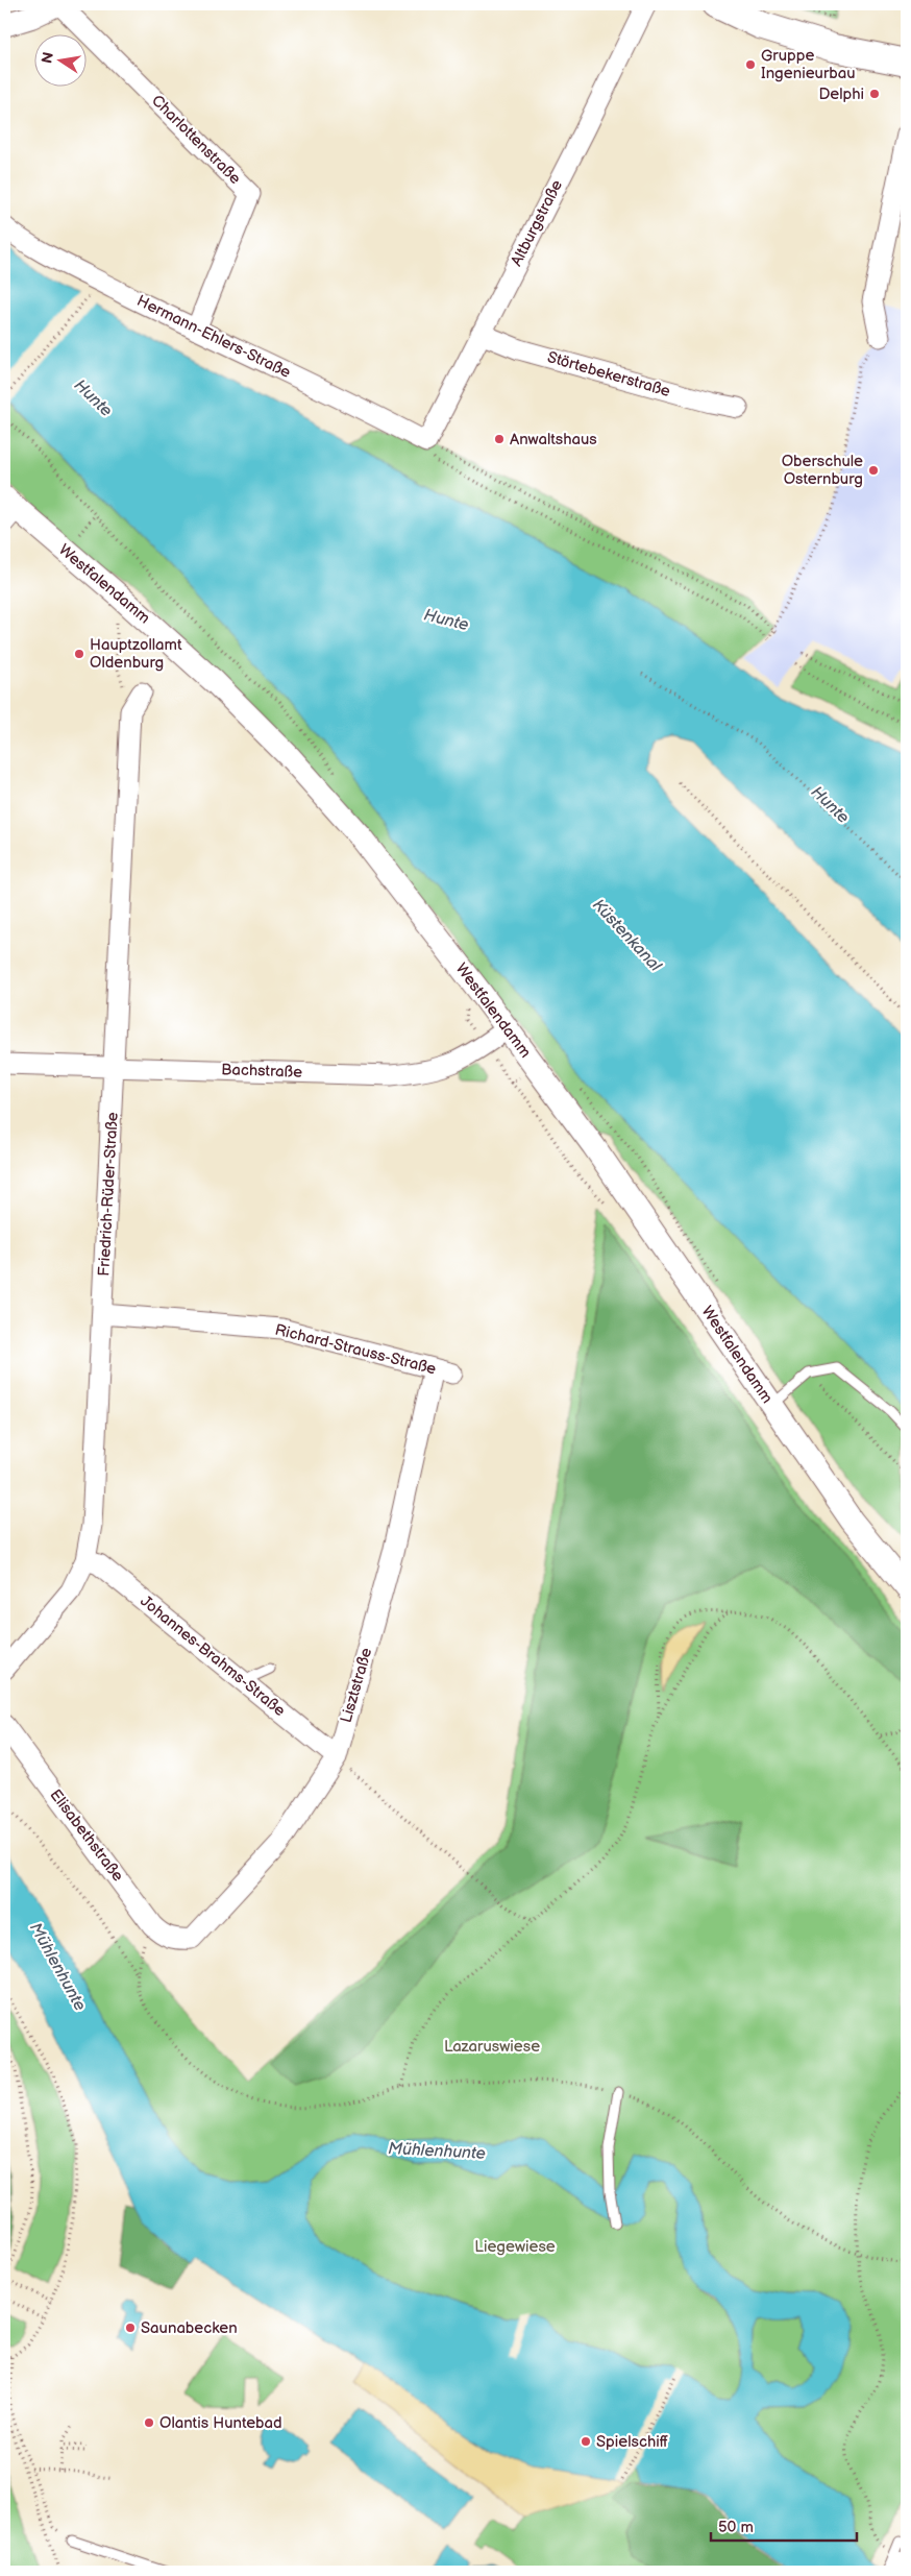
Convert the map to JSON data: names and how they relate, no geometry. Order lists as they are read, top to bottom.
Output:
{
  "streets": {
    "street": [
      "Charlottenstraße",
      "Altburgstraße",
      "Hermann-Ehlers-Straße",
      "Störtebekerstraße",
      "Westfalendamm",
      "Bachstraße",
      "Friedrich-Rüder-Straße",
      "Richard-Strauss-Straße",
      "Johannes-Brahms-Straße",
      "Lisztstraße",
      "Elisabethstraße"
    ]
  },
  "crossings": [
    ["Charlottenstraße", "Hermann-Ehlers-Straße"],
    ["Altburgstraße", "Hermann-Ehlers-Straße"],
    ["Altburgstraße", "Störtebekerstraße"],
    ["Westfalendamm", "Bachstraße"],
    ["Bachstraße", "Friedrich-Rüder-Straße"],
    ["Friedrich-Rüder-Straße", "Richard-Strauss-Straße"],
    ["Friedrich-Rüder-Straße", "Johannes-Brahms-Straße"],
    ["Richard-Strauss-Straße", "Lisztstraße"],
    ["Johannes-Brahms-Straße", "Lisztstraße"],
    ["Lisztstraße", "Elisabethstraße"]
  ],
  "water": ["Hunte", "Küstenkanal", "Mühlenhunte"],
  "parks": ["Lazaruswiese", "Liegewiese"],
  "places": [
    "Gruppe Ingenieurbau",
    "Delphi",
    "Anwaltshaus",
    "Oberschule Osternburg",
    "Hauptzollamt Oldenburg",
    "Saunabecken",
    "Olantis Huntebad",
    "Spielschiff"
  ],
  "scale_bar": "50 m",
  "north": "left"
}
